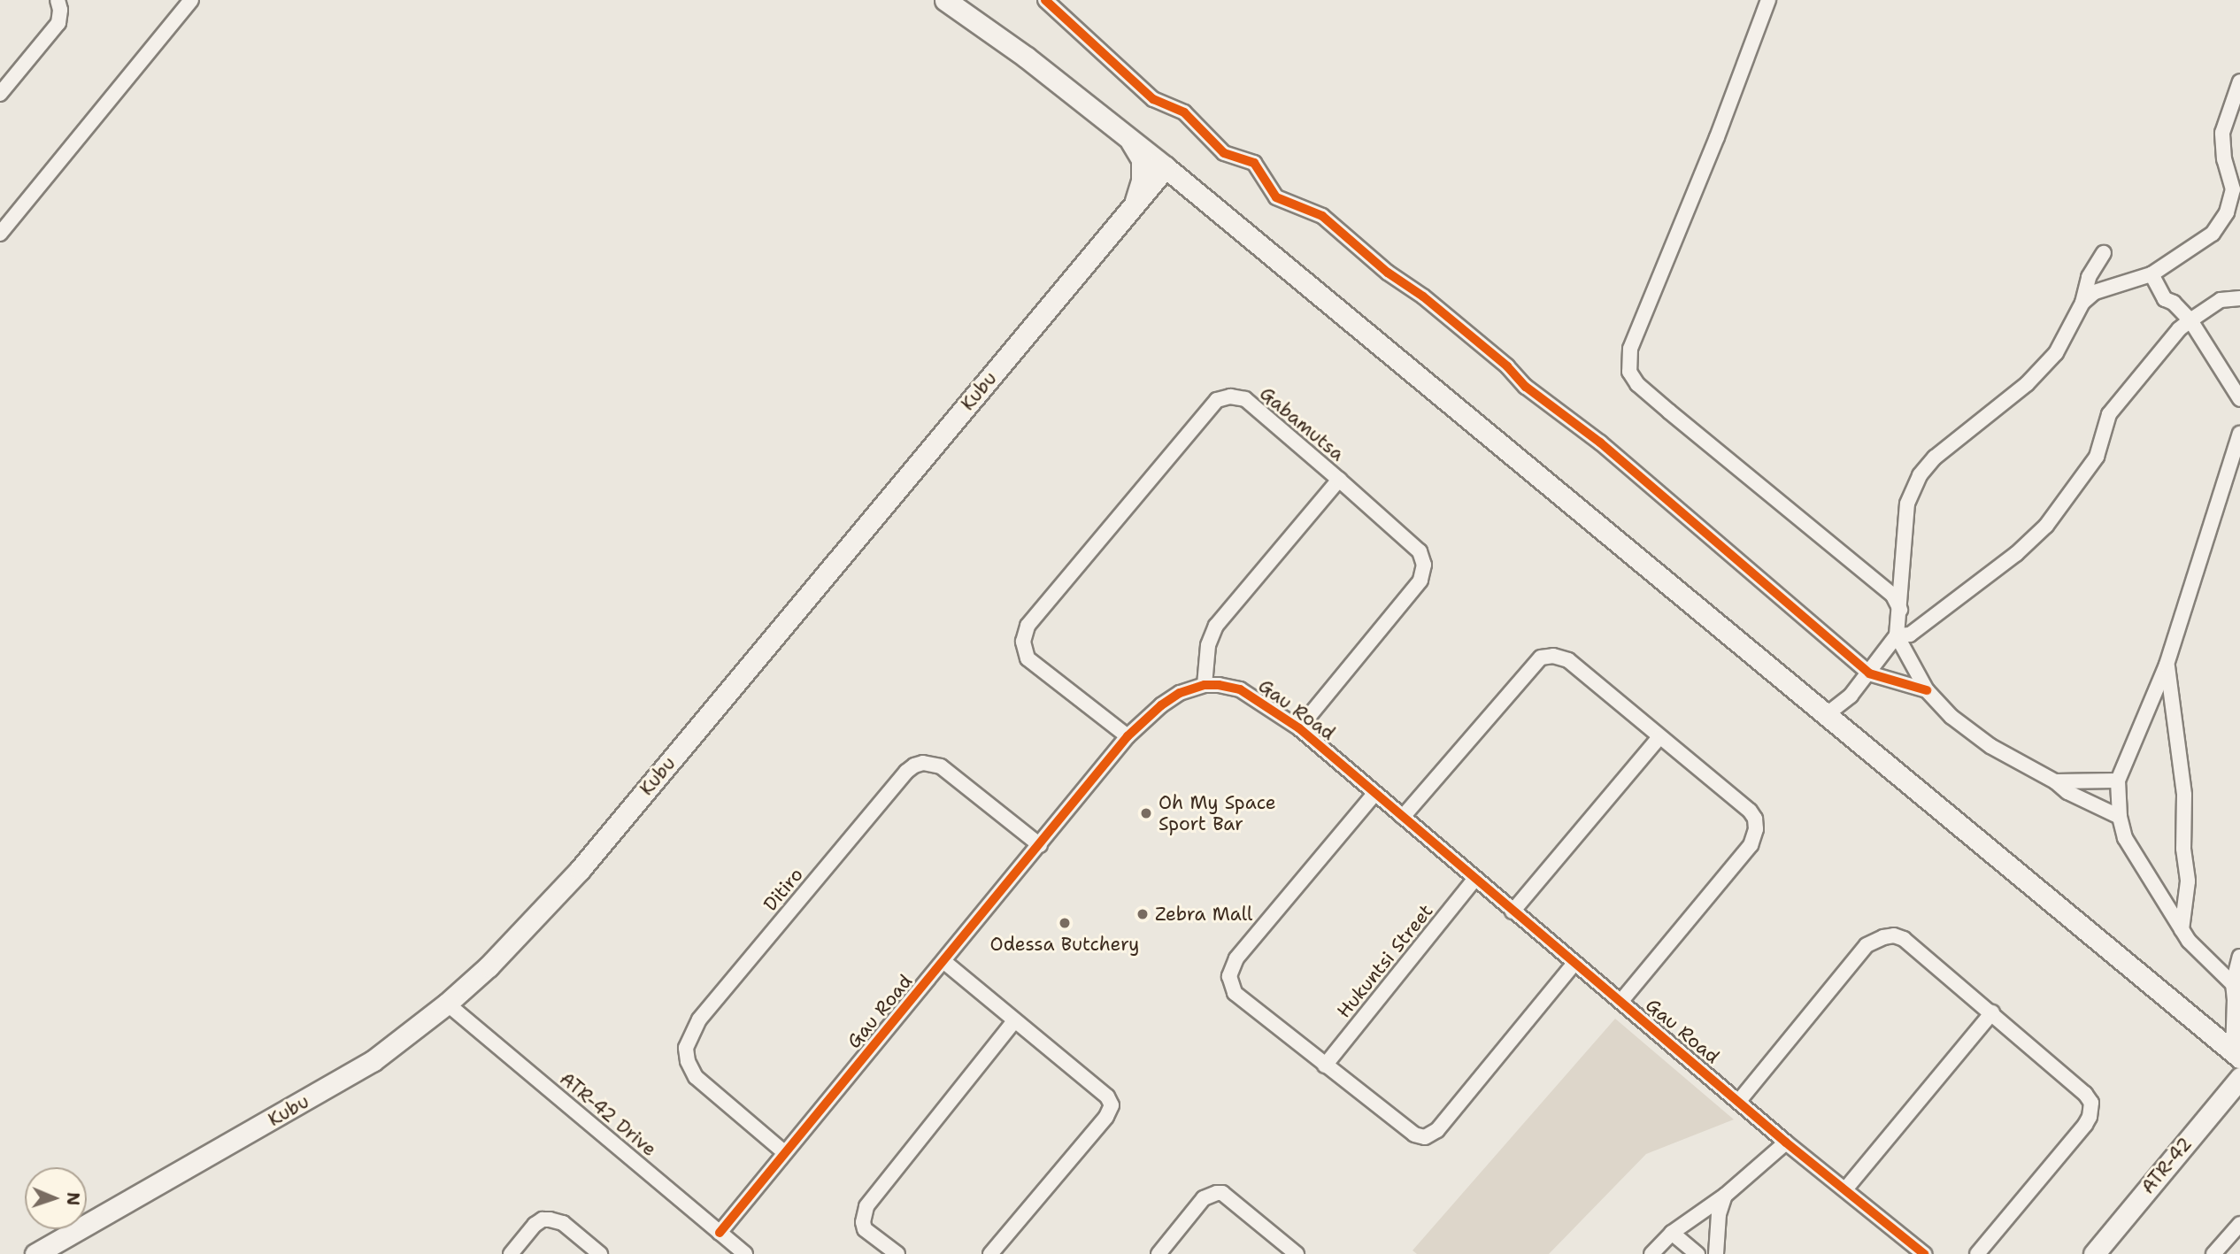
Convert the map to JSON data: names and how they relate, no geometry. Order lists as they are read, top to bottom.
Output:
{
  "streets": {
    "main road": ["Kubu", "ATR-42"],
    "street": [
      "Gabamutsa",
      "Gau Road",
      "Ditiro",
      "Hukuntsi Street",
      "ATR-42 Drive"
    ]
  },
  "crossings": [
    ["Kubu", "ATR-42 Drive"],
    ["Gabamutsa", "Gau Road"],
    ["Gau Road", "Ditiro"],
    ["Gau Road", "Hukuntsi Street"],
    ["Gau Road", "ATR-42 Drive"]
  ],
  "places": ["Oh My Space Sport Bar", "Zebra Mall", "Odessa Butchery"],
  "north": "right"
}
